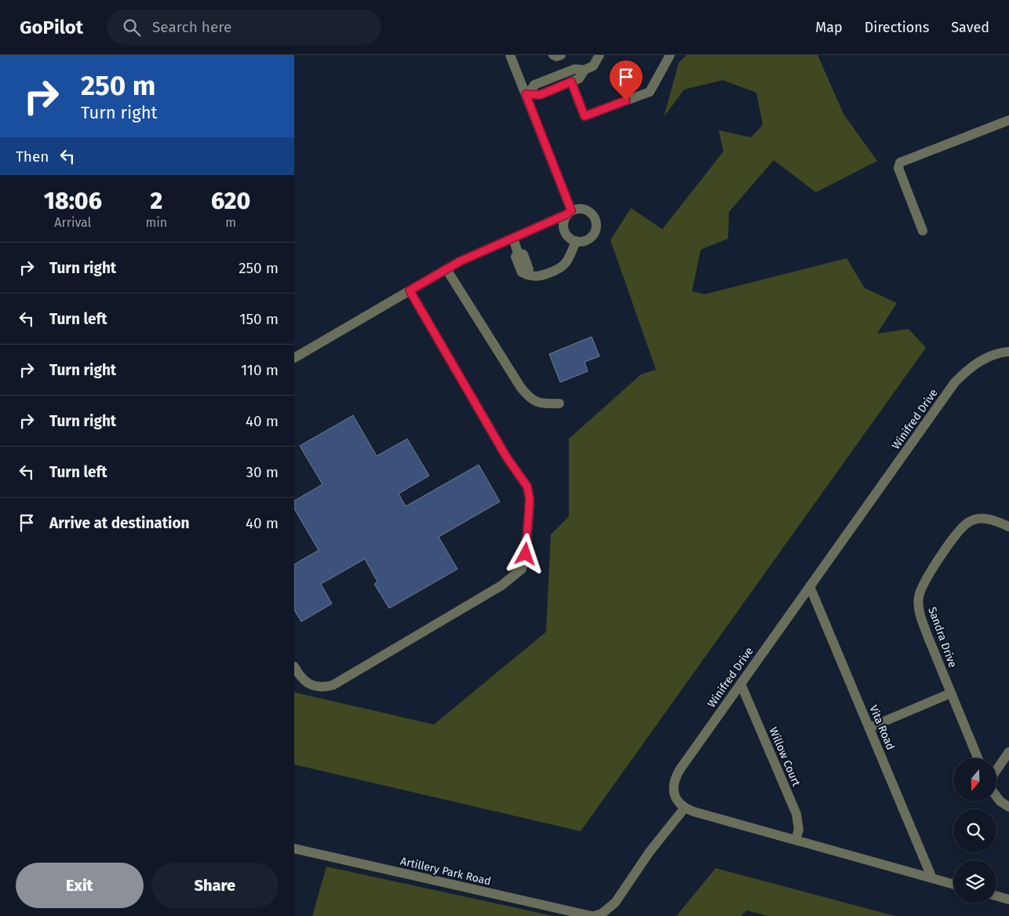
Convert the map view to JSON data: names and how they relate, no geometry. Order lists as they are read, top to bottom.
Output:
{
  "streets": {
    "street": [
      "Winifred Drive",
      "Sandra Drive",
      "Vita Road",
      "Willow Court",
      "Artillery Park Road"
    ]
  },
  "crossings": [
    ["Winifred Drive", "Vita Road"],
    ["Winifred Drive", "Willow Court"],
    ["Winifred Drive", "Artillery Park Road"]
  ],
  "north": "bottom",
  "page": {
    "header": "GoPilot",
    "search": "Search here",
    "nav": ["Map", "Directions", "Saved"],
    "turn": ["250 m", "Turn right"],
    "then": "Then",
    "eta": [
      "18:06",
      "Arrival",
      "2",
      "min",
      "620",
      "m"
    ],
    "list": [
      {
        "name": "Turn right",
        "value": "250 m"
      },
      {
        "name": "Turn left",
        "value": "150 m"
      },
      {
        "name": "Turn right",
        "value": "110 m"
      },
      {
        "name": "Turn right",
        "value": "40 m"
      },
      {
        "name": "Turn left",
        "value": "30 m"
      },
      {
        "name": "Arrive at destination",
        "value": "40 m"
      }
    ],
    "buttons": ["Exit", "Share"]
  }
}
